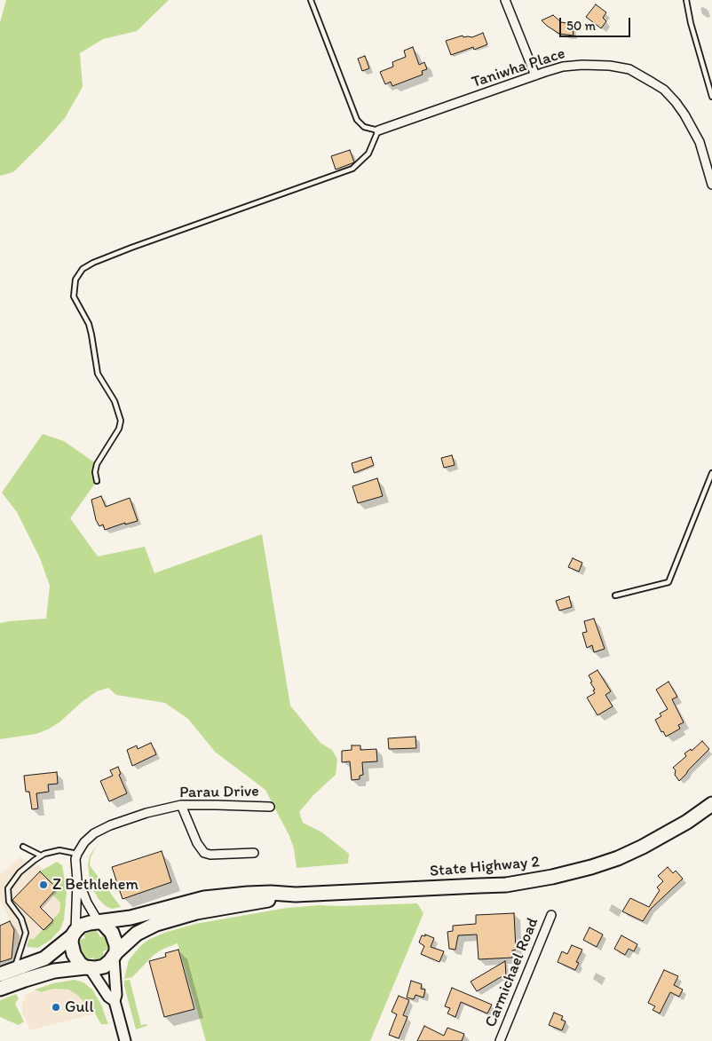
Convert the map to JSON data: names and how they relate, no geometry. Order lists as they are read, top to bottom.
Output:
{
  "streets": {
    "highway": ["State Highway 2"],
    "street": ["Taniwha Place", "Parau Drive", "Carmichael Road"]
  },
  "places": ["Z Bethlehem", "Gull"],
  "scale_bar": "50 m"
}
